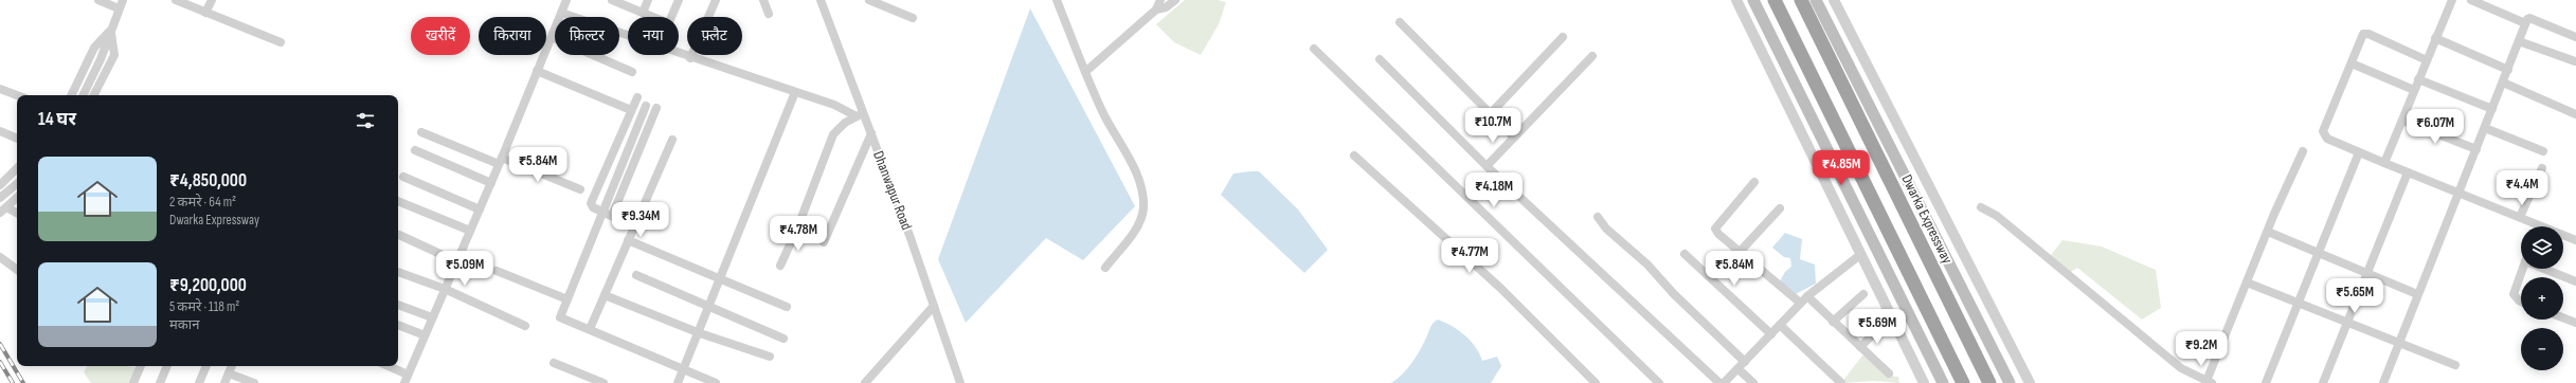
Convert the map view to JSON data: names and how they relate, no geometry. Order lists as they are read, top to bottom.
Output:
{
  "streets": {
    "highway": ["Dwarka Expressway"],
    "street": ["Dhanwapur Road"]
  },
  "page": {
    "chip": [
      "खरीदें",
      "किराया",
      "फ़िल्टर",
      "नया",
      "फ़्लैट"
    ],
    "heading": "14 घर",
    "price": [
      "₹10.7M",
      "₹6.07M",
      "₹5.84M",
      "₹4.85M",
      "₹4.4M",
      "₹4.18M",
      "₹9.34M",
      "₹4.78M",
      "₹4.77M",
      "₹5.09M",
      "₹5.84M",
      "₹5.65M",
      "₹5.69M",
      "₹9.2M"
    ],
    "list": [
      {
        "name": "₹4,850,000",
        "note": "2 कमरे · 64 m² · Dwarka Expressway"
      },
      {
        "name": "₹9,200,000",
        "note": "5 कमरे · 118 m² · मकान"
      }
    ],
    "map_buttons": ["+", "−"]
  }
}
